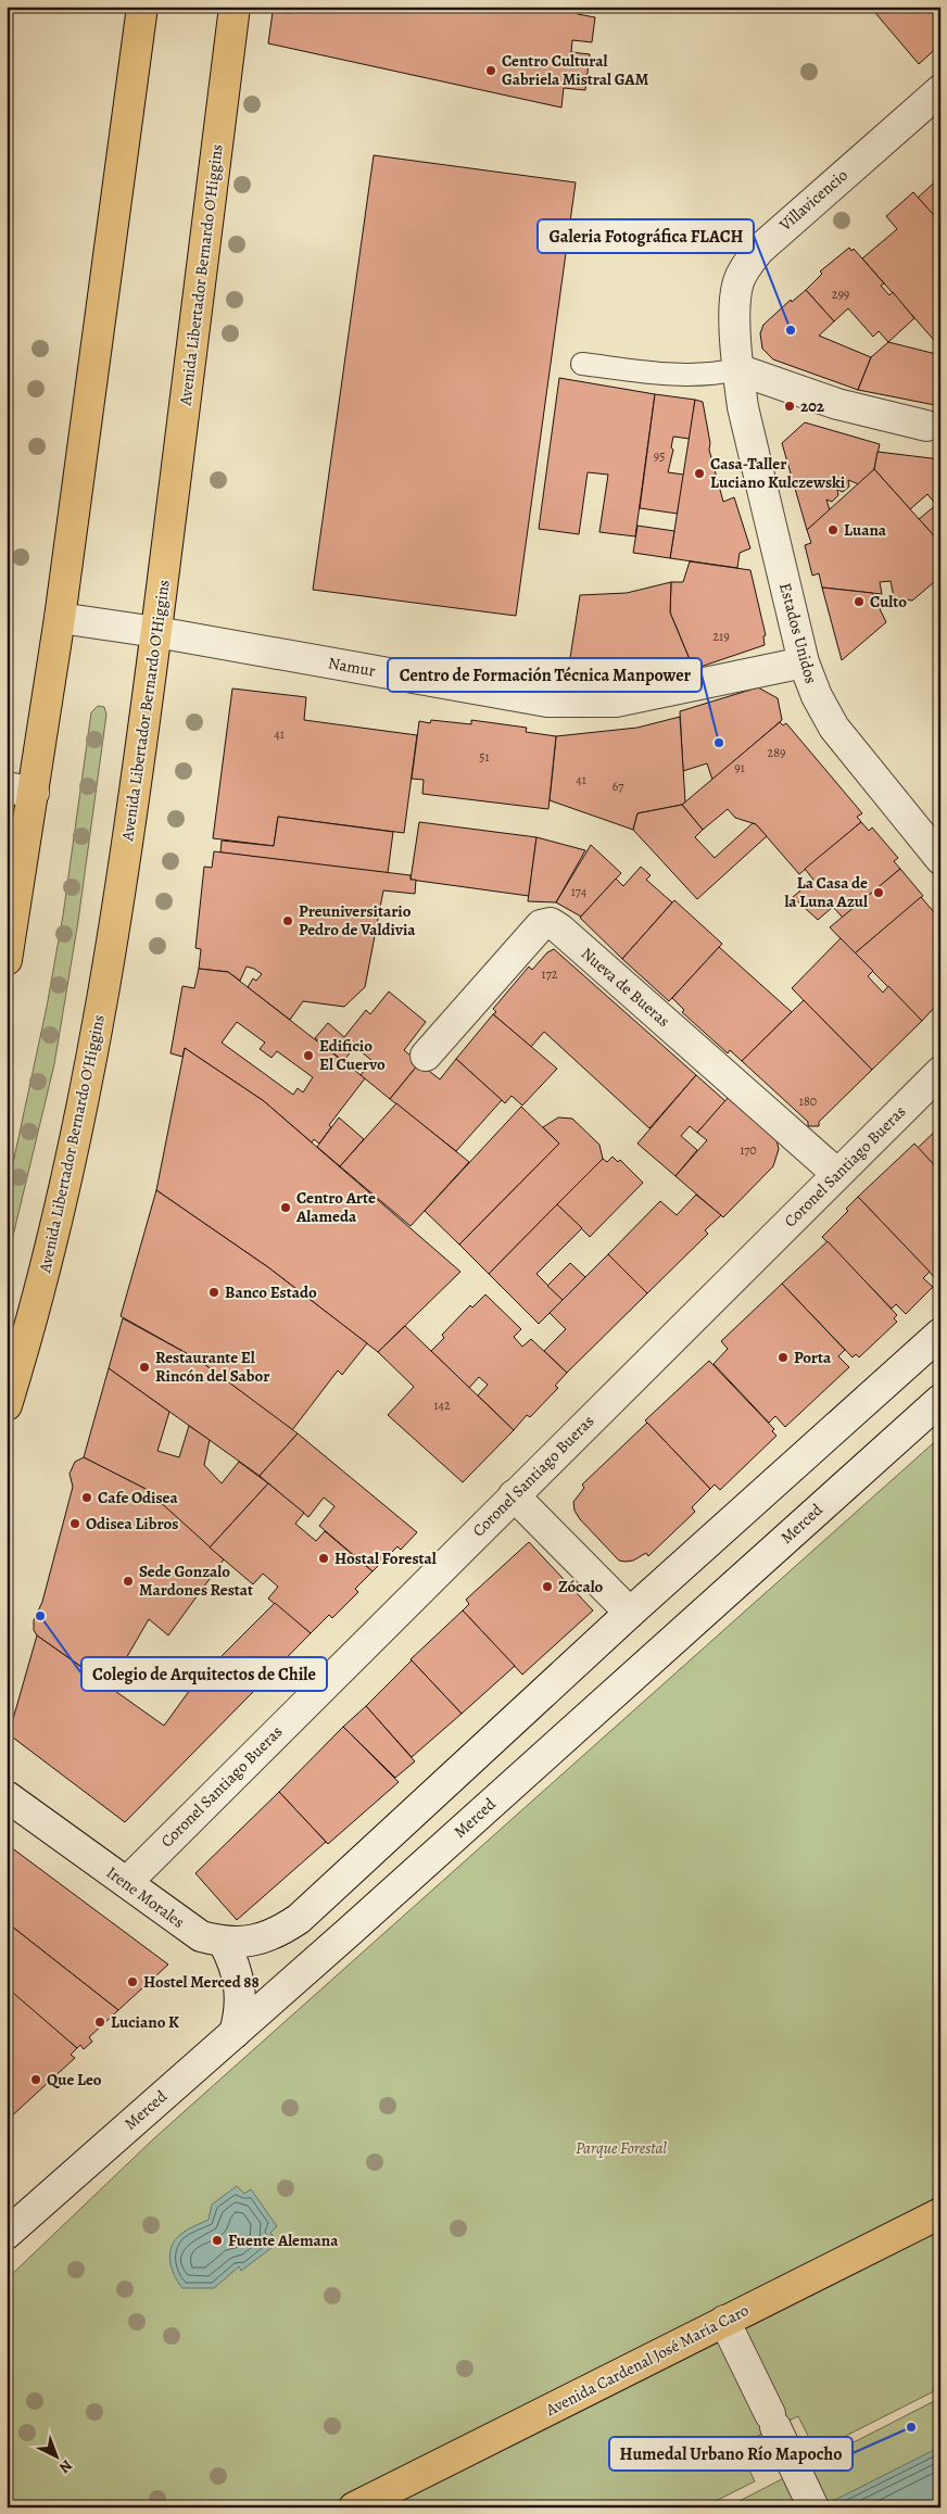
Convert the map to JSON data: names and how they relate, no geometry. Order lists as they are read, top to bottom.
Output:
{
  "streets": {
    "main road": ["Avenida Libertador Bernardo O'Higgins", "Avenida Cardenal José María Caro"],
    "street": [
      "Villavicencio",
      "Estados Unidos",
      "Namur",
      "Nueva de Bueras",
      "Coronel Santiago Bueras",
      "Merced",
      "Irene Morales"
    ]
  },
  "crossings": [
    ["Villavicencio", "Estados Unidos"],
    ["Avenida Libertador Bernardo O'Higgins", "Namur"],
    ["Estados Unidos", "Namur"],
    ["Nueva de Bueras", "Coronel Santiago Bueras"],
    ["Coronel Santiago Bueras", "Irene Morales"]
  ],
  "parks": ["Parque Forestal"],
  "places": [
    "Centro Cultural Gabriela Mistral GAM",
    "Galeria Fotográfica FLACH",
    "202",
    "Casa-Taller Luciano Kulczewski",
    "Luana",
    "Culto",
    "Centro de Formación Técnica Manpower",
    "La Casa de la Luna Azul",
    "Preuniversitario Pedro de Valdivia",
    "Edificio El Cuervo",
    "Centro Arte Alameda",
    "Banco Estado",
    "Porta",
    "Restaurante El Rincón del Sabor",
    "Cafe Odisea",
    "Odisea Libros",
    "Hostal Forestal",
    "Sede Gonzalo Mardones Restat",
    "Zócalo",
    "Colegio de Arquitectos de Chile",
    "Hostel Merced 88",
    "Luciano K",
    "Que Leo",
    "Fuente Alemana",
    "Humedal Urbano Río Mapocho"
  ],
  "house_numbers": [
    "299",
    "95",
    "219",
    "41",
    "289",
    "51",
    "91",
    "41",
    "67",
    "174",
    "172",
    "180",
    "170",
    "142"
  ],
  "north": "bottom right"
}
